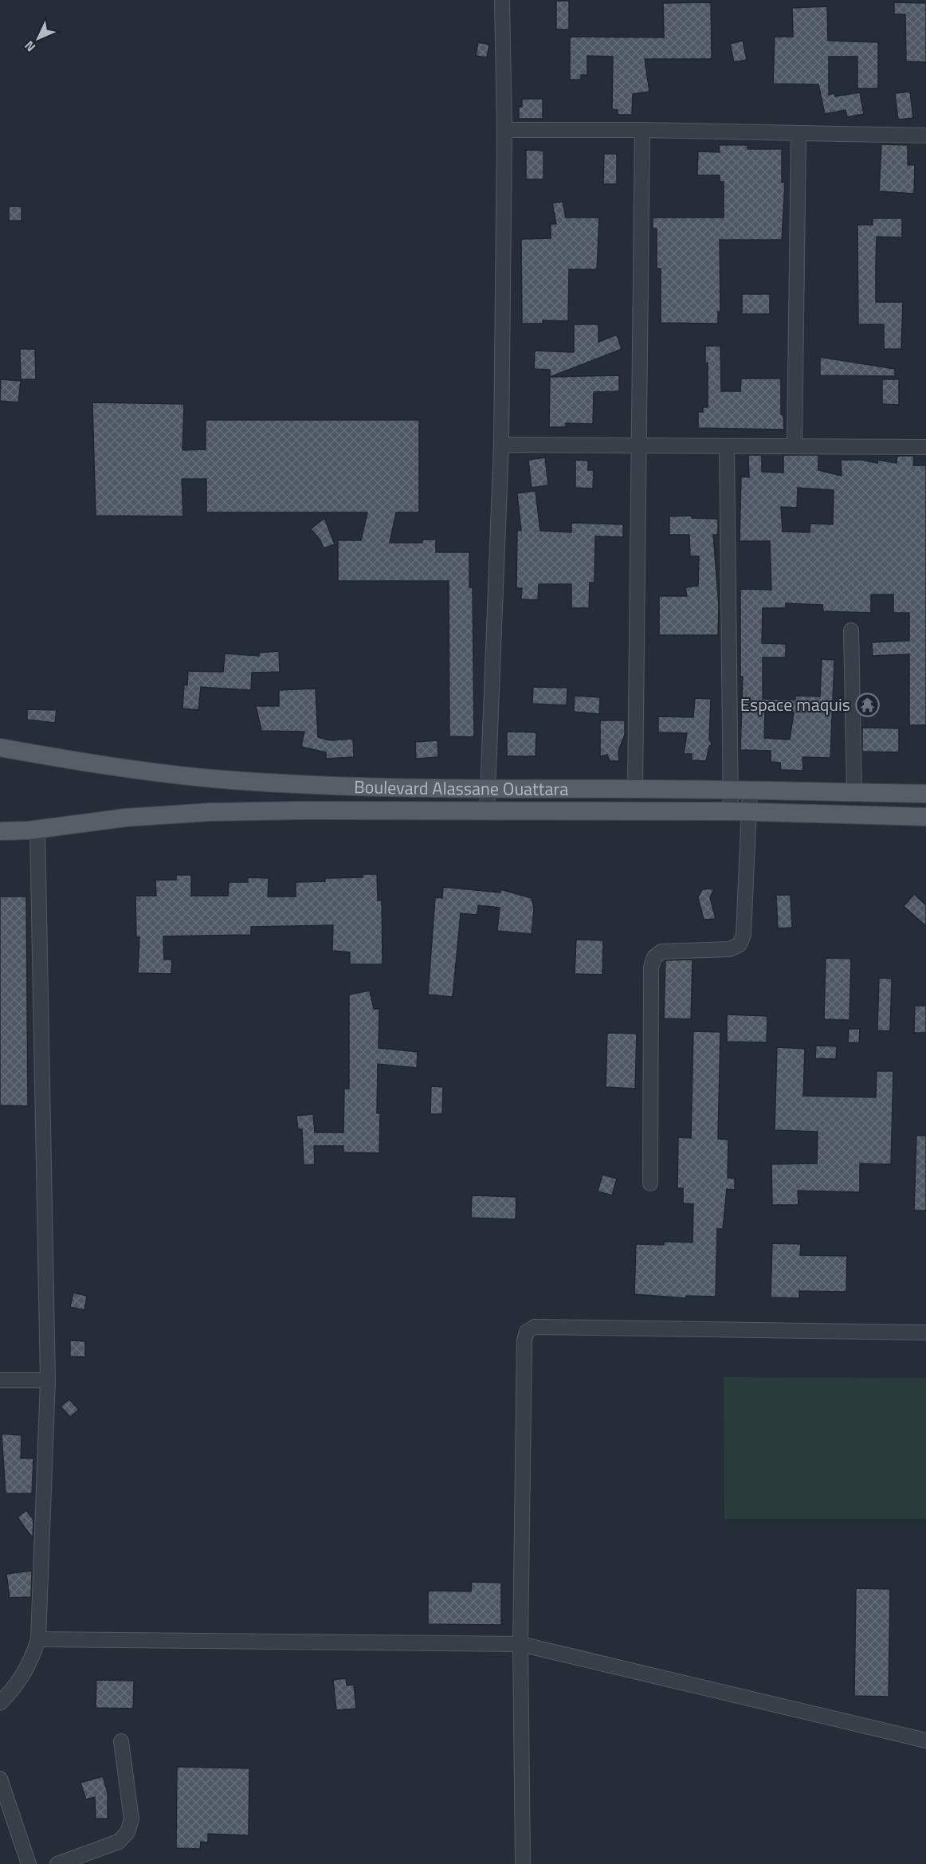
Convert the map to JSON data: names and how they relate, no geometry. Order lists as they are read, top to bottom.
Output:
{
  "streets": {
    "main road": ["Boulevard Alassane Ouattara"]
  },
  "places": {
    "temple": ["Espace maquis"]
  },
  "north": "bottom left"
}
